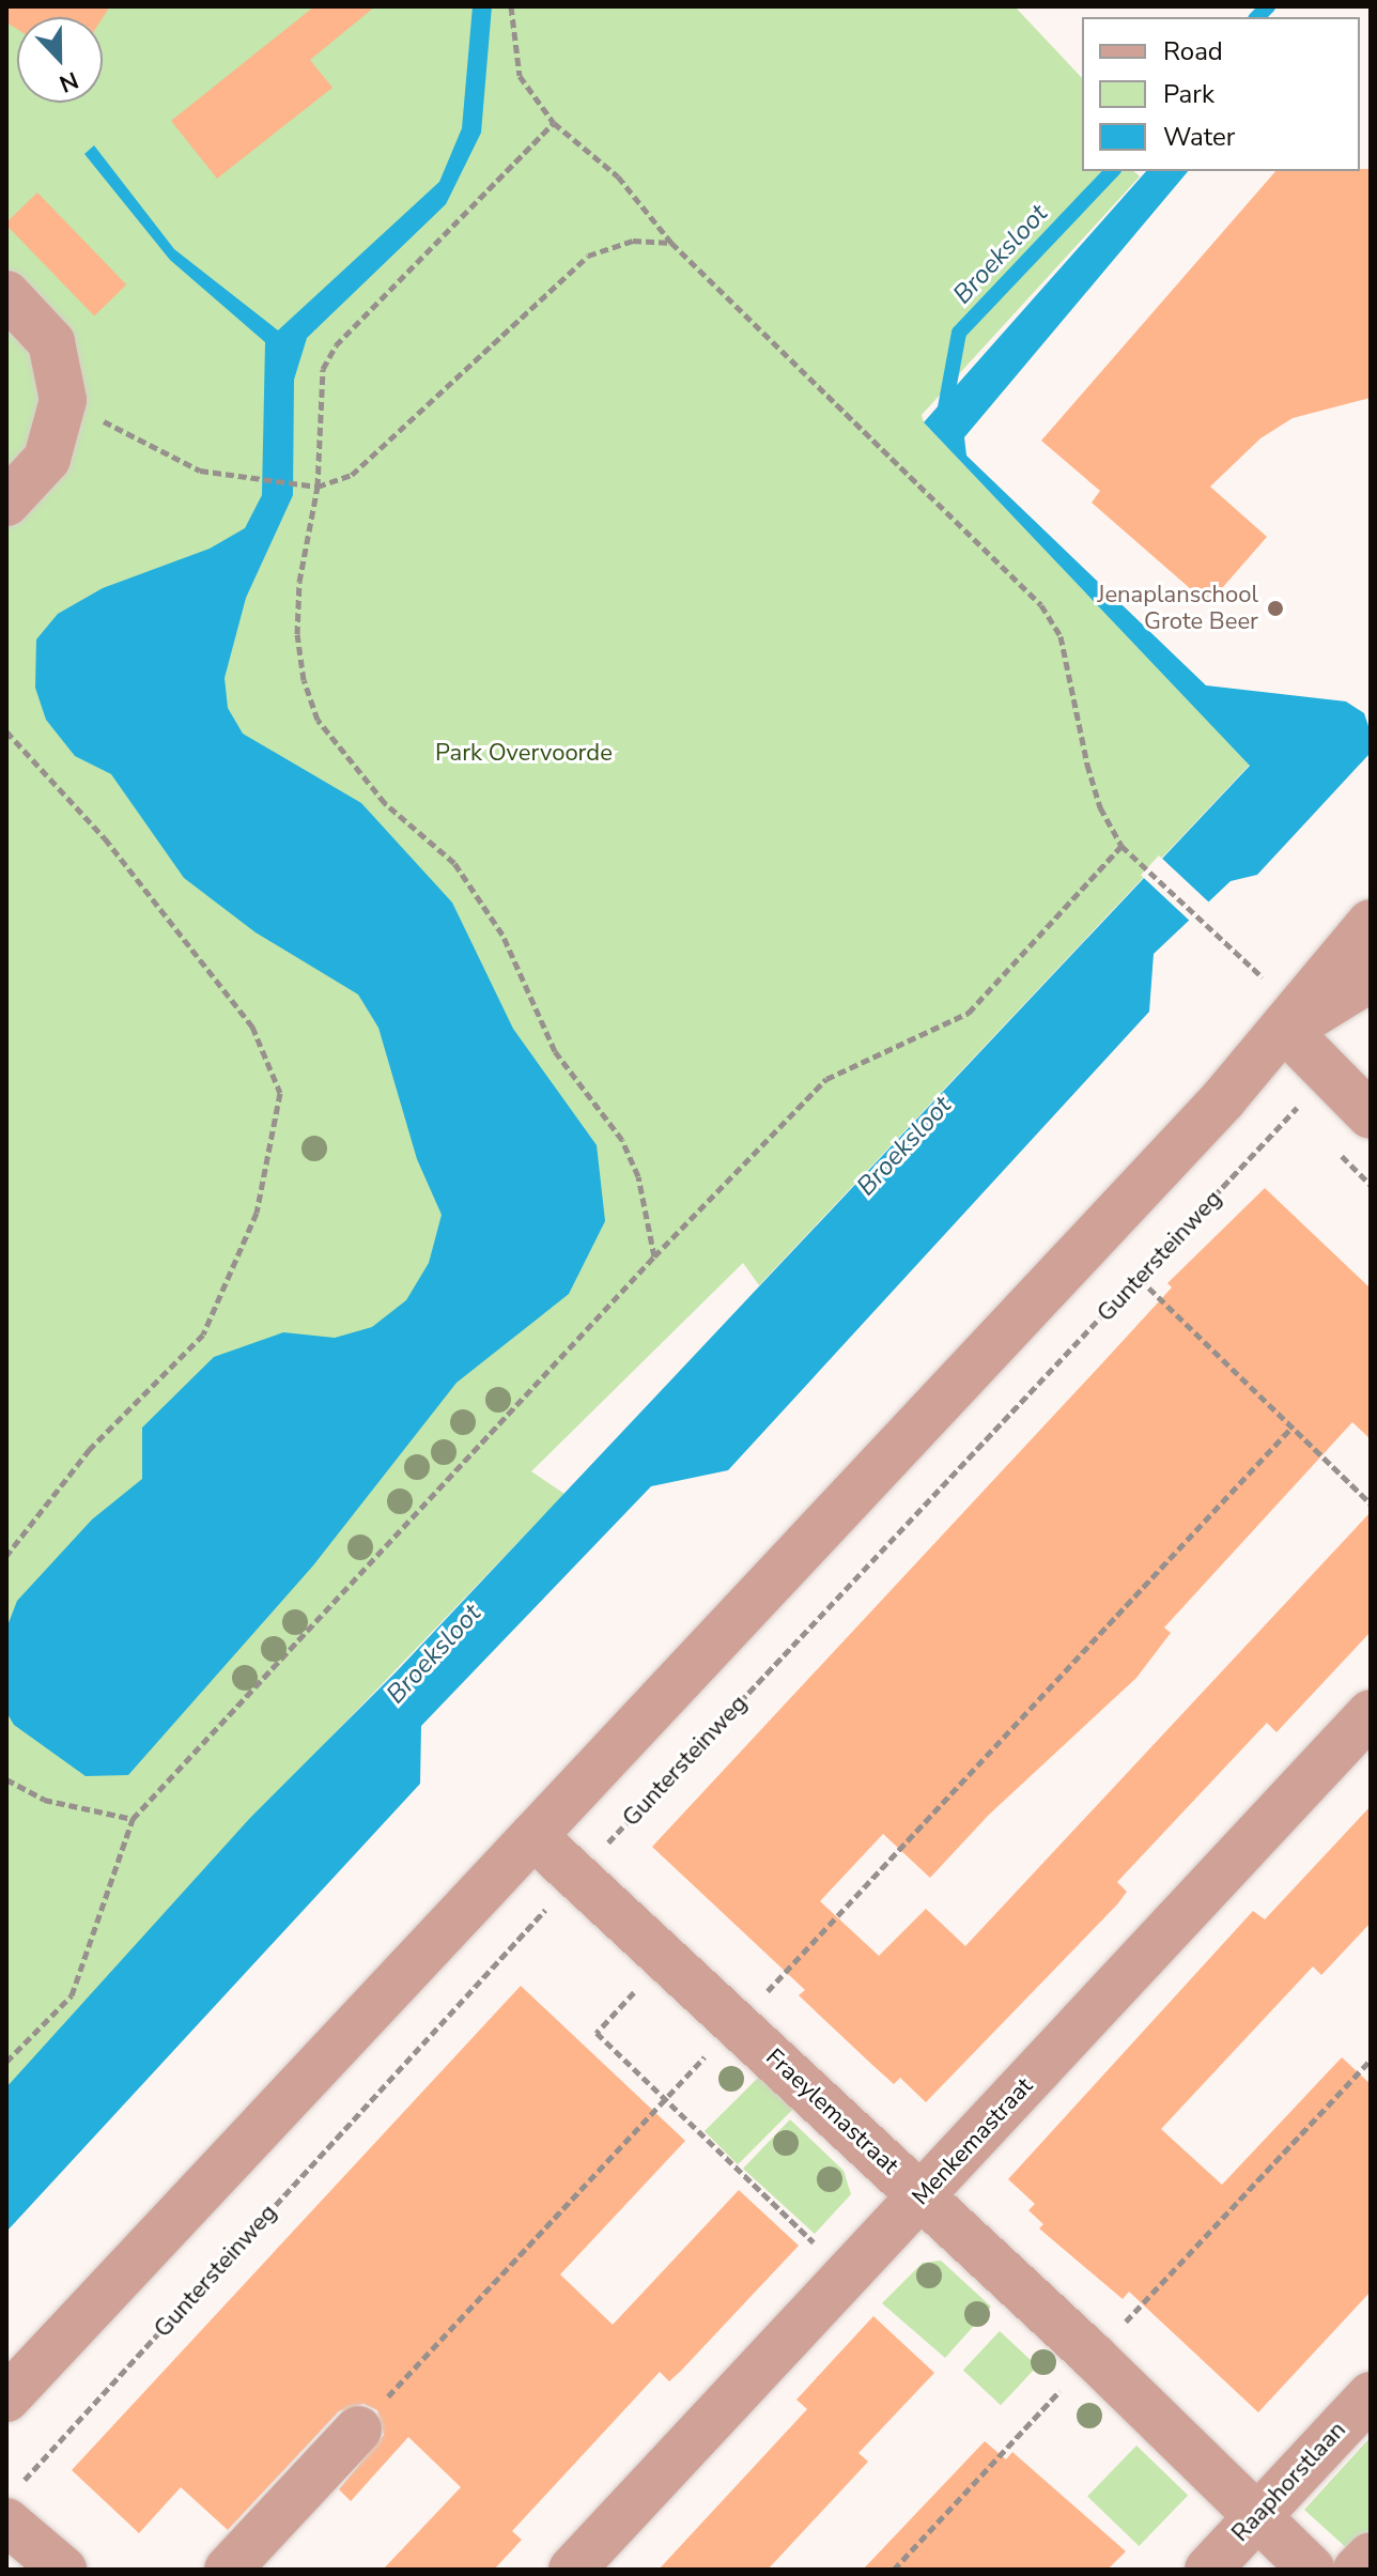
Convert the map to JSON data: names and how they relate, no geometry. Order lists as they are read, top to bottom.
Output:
{
  "streets": {
    "street": ["Fraeylemastraat", "Menkemastraat", "Raaphorstlaan"],
    "path": ["Guntersteinweg"]
  },
  "crossings": [
    ["Guntersteinweg", "Fraeylemastraat"],
    ["Fraeylemastraat", "Menkemastraat"],
    ["Fraeylemastraat", "Raaphorstlaan"]
  ],
  "water": ["Broeksloot"],
  "parks": ["Park Overvoorde"],
  "places": ["Jenaplanschool Grote Beer"],
  "legend": ["Road", "Park", "Water"],
  "north": "bottom"
}
